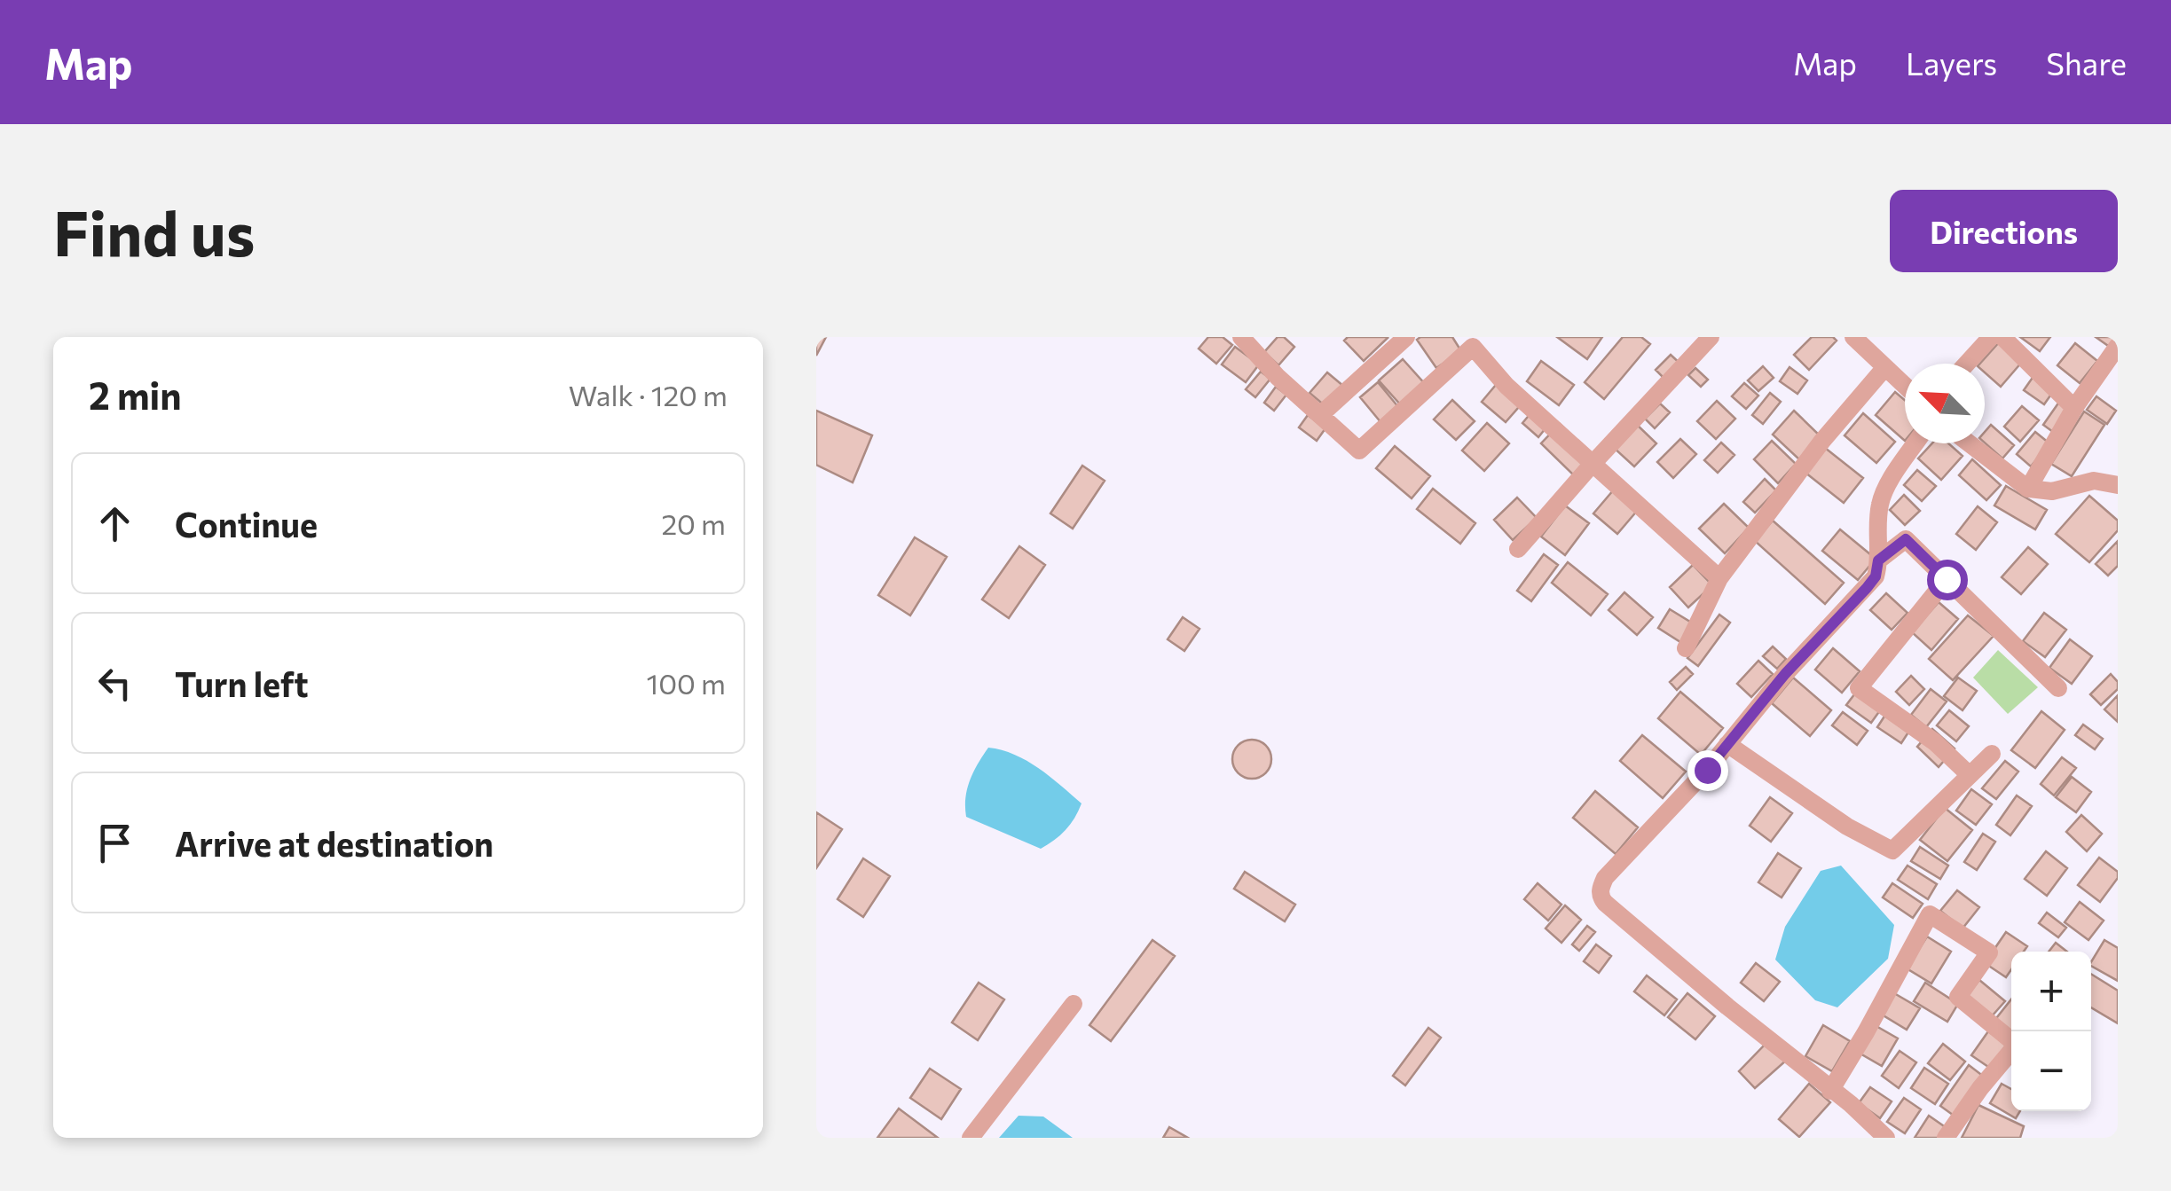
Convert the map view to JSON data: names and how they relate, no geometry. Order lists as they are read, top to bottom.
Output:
{
  "north": "top left",
  "page": {
    "header": "Map",
    "nav": ["Map", "Layers", "Share"],
    "buttons": "Directions",
    "title": "Find us",
    "heading": ["2 min", "Walk · 120 m"],
    "list": [
      ["Continue", "20 m"],
      ["Turn left", "100 m"],
      "Arrive at destination"
    ],
    "map_buttons": ["+", "−"]
  }
}
